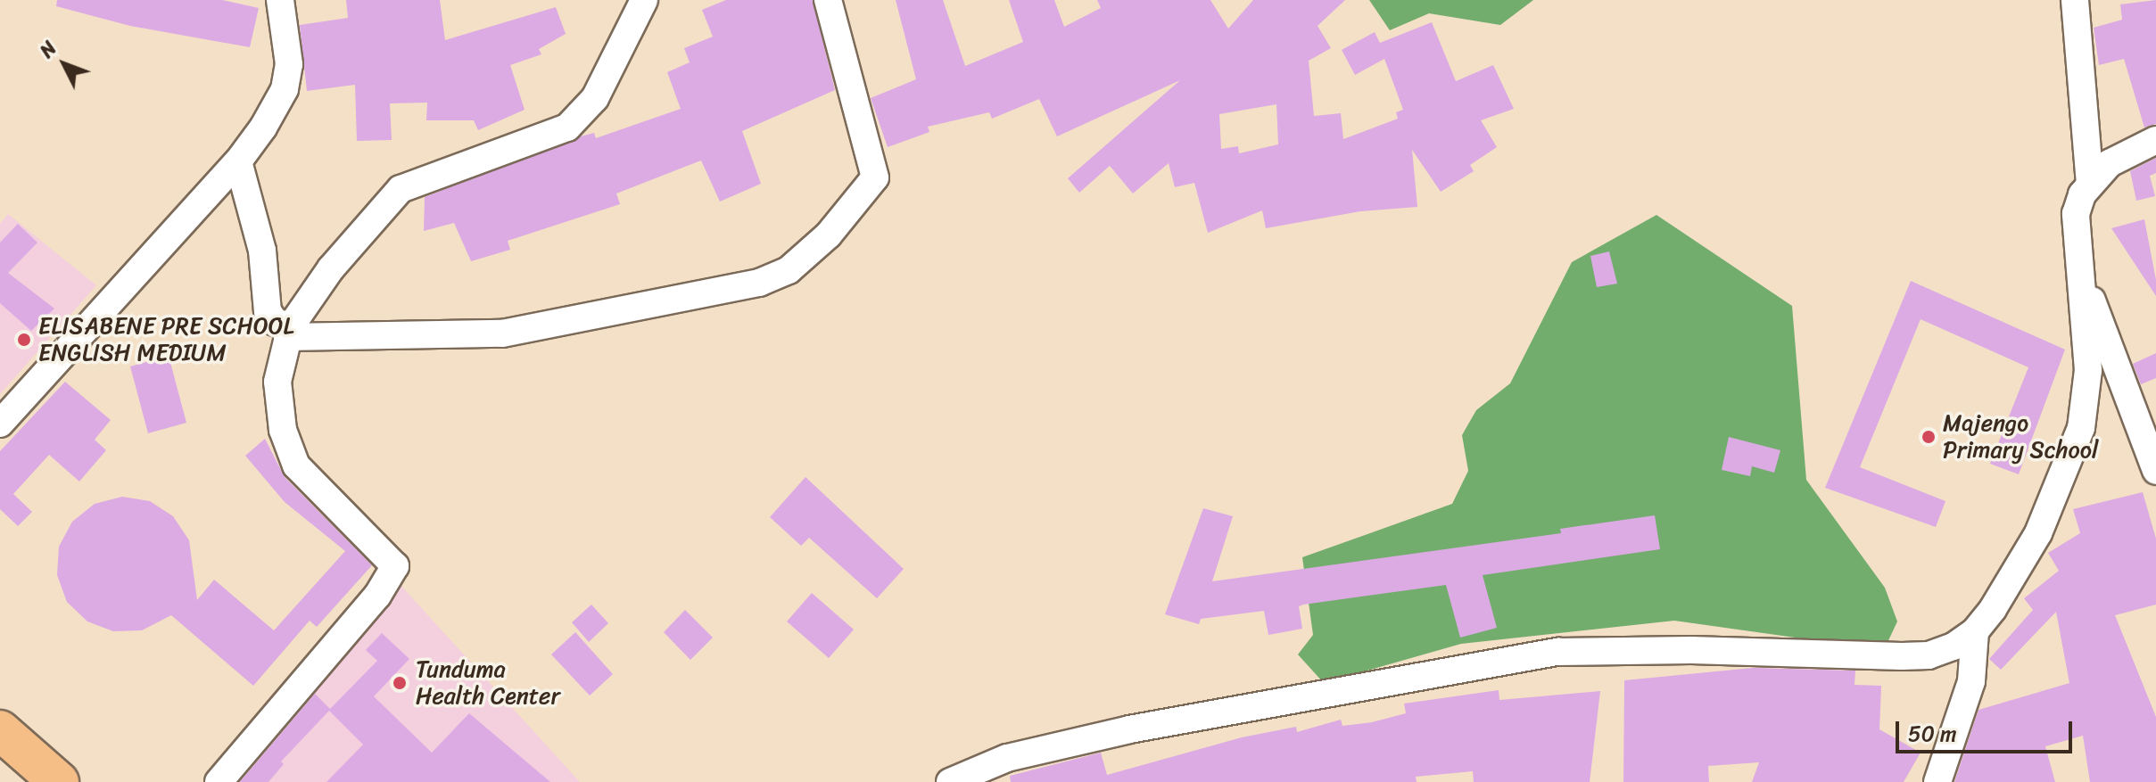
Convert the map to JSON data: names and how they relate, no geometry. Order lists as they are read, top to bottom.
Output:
{
  "places": ["ELISABENE PRE SCHOOL ENGLISH MEDIUM", "Majengo Primary School", "Tunduma Health Center"],
  "scale_bar": "50 m",
  "north": "top left"
}
